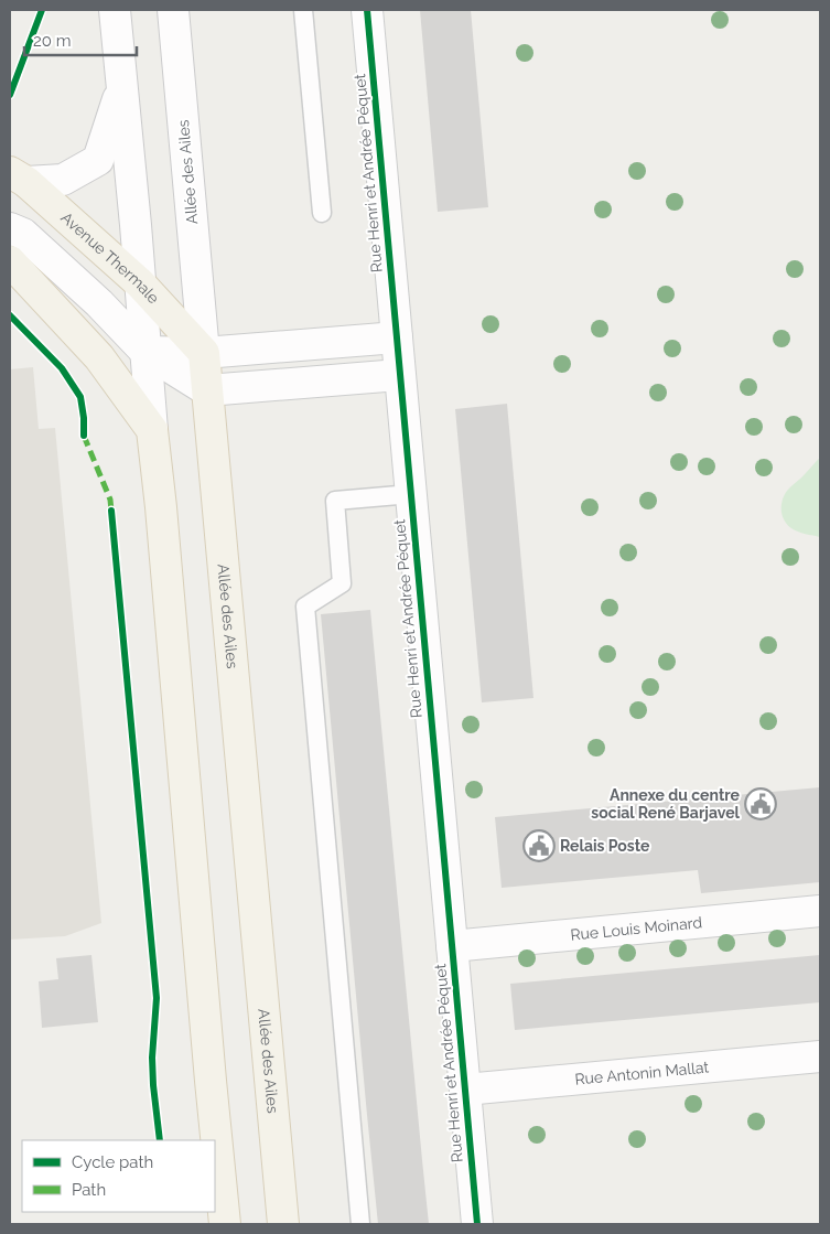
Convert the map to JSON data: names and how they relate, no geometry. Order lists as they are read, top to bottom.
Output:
{
  "streets": {
    "main road": ["Allée des Ailes", "Avenue Thermale"],
    "street": ["Rue Henri et Andrée Péquet", "Rue Louis Moinard", "Rue Antonin Mallat"]
  },
  "crossings": [
    ["Allée des Ailes", "Avenue Thermale"],
    ["Rue Henri et Andrée Péquet", "Rue Louis Moinard"],
    ["Rue Henri et Andrée Péquet", "Rue Antonin Mallat"]
  ],
  "places": {
    "public building": ["Annexe du centre social René Barjavel", "Relais Poste"]
  },
  "legend": ["Cycle path", "Path"],
  "scale_bar": "20 m"
}
